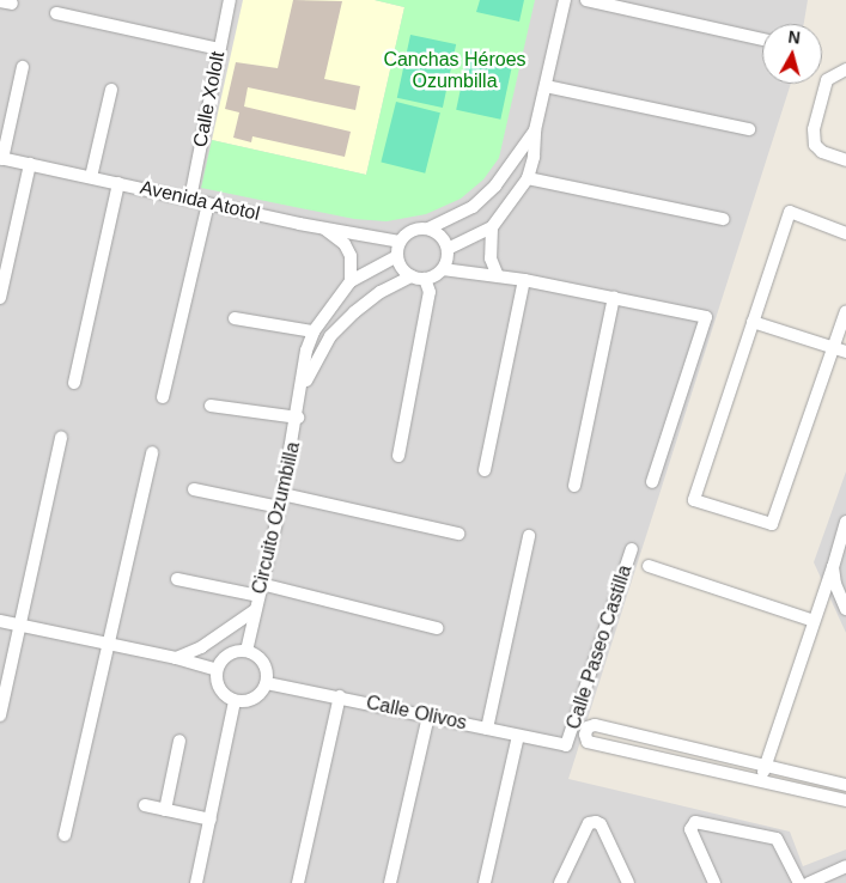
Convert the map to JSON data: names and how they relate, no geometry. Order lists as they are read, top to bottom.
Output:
{
  "streets": {
    "street": [
      "Calle Xololt",
      "Avenida Atotol",
      "Circuito Ozumbilla",
      "Calle Paseo Castilla",
      "Calle Olivos"
    ]
  },
  "crossings": [
    ["Calle Xololt", "Avenida Atotol"],
    ["Avenida Atotol", "Circuito Ozumbilla"],
    ["Circuito Ozumbilla", "Calle Olivos"],
    ["Calle Paseo Castilla", "Calle Olivos"]
  ],
  "parks": ["Canchas Héroes Ozumbilla"],
  "north": "top"
}
